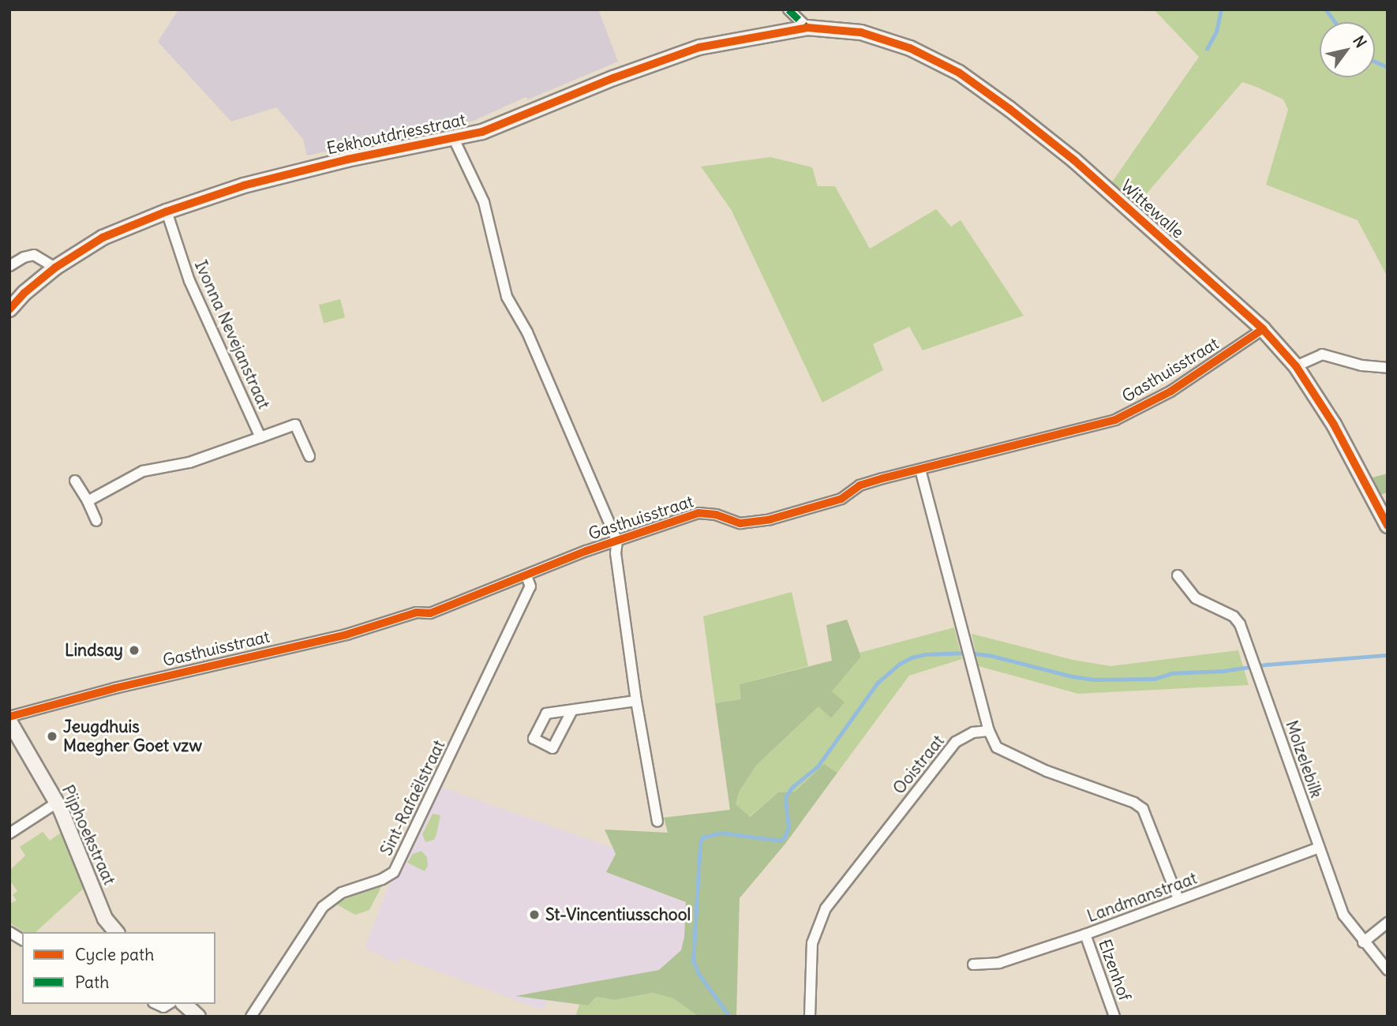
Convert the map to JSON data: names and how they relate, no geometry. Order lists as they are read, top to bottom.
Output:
{
  "streets": {
    "street": [
      "Eekhoutdriesstraat",
      "Wittewalle",
      "Ivonna Nevejanstraat",
      "Gasthuisstraat",
      "Molzelebilk",
      "Ooistraat",
      "Sint-Rafaëlstraat",
      "Pijphoekstraat",
      "Landmanstraat",
      "Elzenhof"
    ]
  },
  "crossings": [
    ["Eekhoutdriesstraat", "Wittewalle"],
    ["Eekhoutdriesstraat", "Ivonna Nevejanstraat"],
    ["Eekhoutdriesstraat", "Gasthuisstraat"],
    ["Wittewalle", "Gasthuisstraat"],
    ["Gasthuisstraat", "Sint-Rafaëlstraat"],
    ["Molzelebilk", "Landmanstraat"],
    ["Landmanstraat", "Elzenhof"]
  ],
  "places": ["Lindsay", "Jeugdhuis Maegher Goet vzw", "St-Vincentiusschool"],
  "legend": ["Cycle path", "Path"],
  "north": "top right"
}
